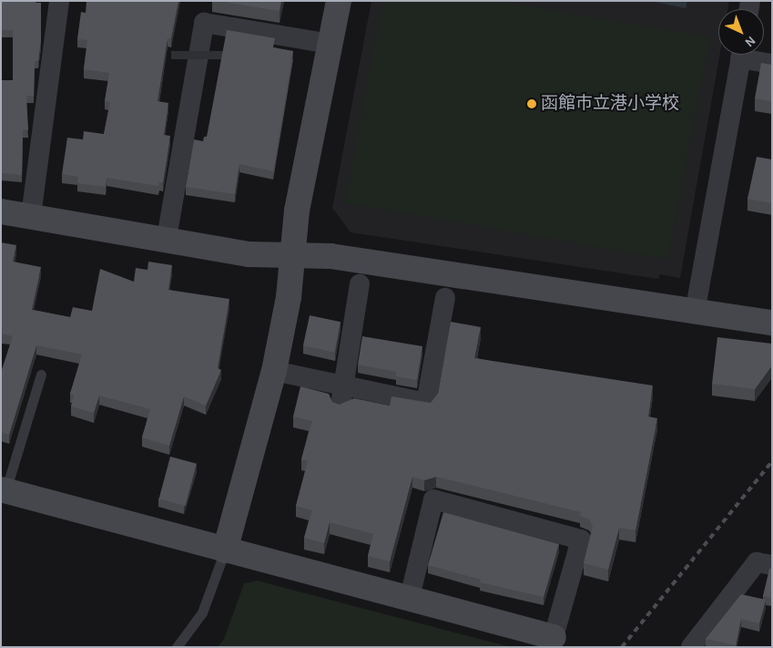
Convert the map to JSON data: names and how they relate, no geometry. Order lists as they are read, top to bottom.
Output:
{
  "places": ["函館市立港小学校"],
  "north": "bottom right"
}
